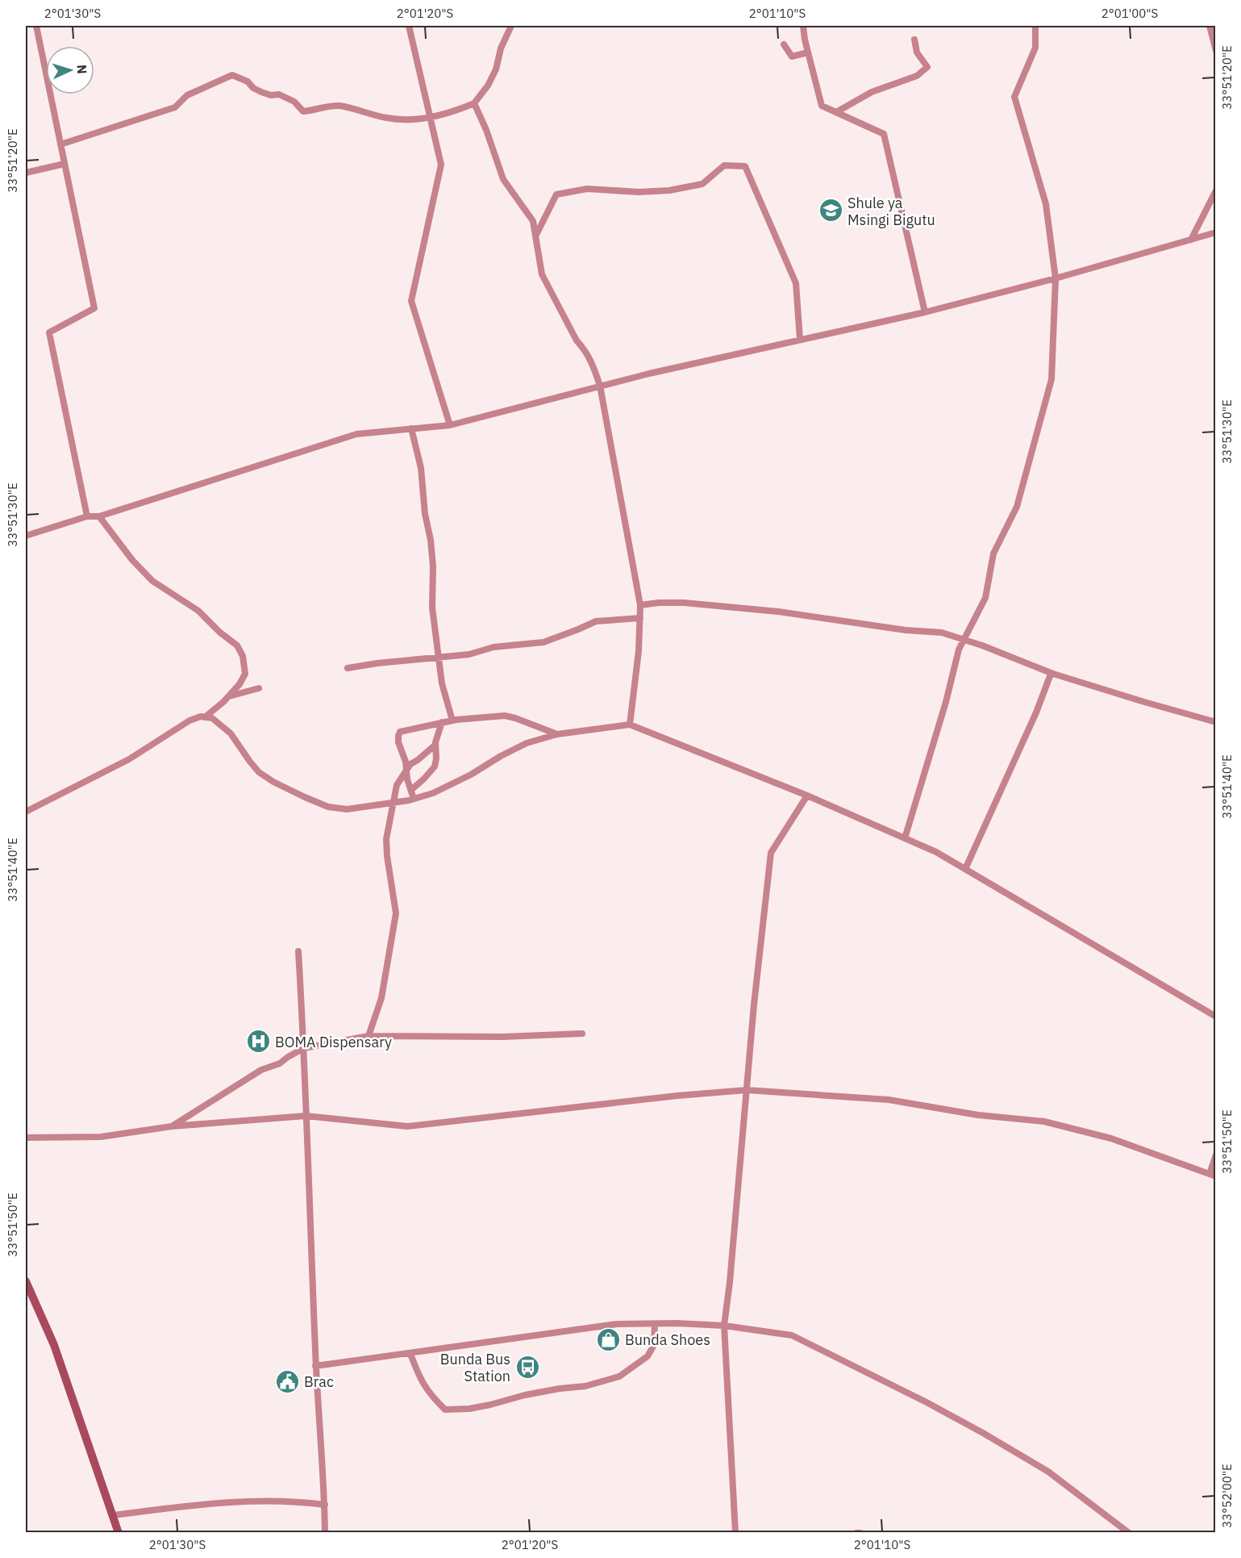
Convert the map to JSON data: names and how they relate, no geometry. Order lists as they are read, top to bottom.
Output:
{
  "places": {
    "school or university": ["Shule ya Msingi Bigutu"],
    "hospital": ["BOMA Dispensary"],
    "shop": ["Bunda Shoes"],
    "bus stop": ["Bunda Bus Station"],
    "public building": ["Brac"]
  },
  "north": "right",
  "coordinates": [
    "2°01'30\"S",
    "2°01'20\"S",
    "2°01'10\"S",
    "2°01'00\"S",
    "33°51'20\"E",
    "33°51'30\"E",
    "33°51'40\"E",
    "33°51'50\"E",
    "33°52'00\"E"
  ]
}
